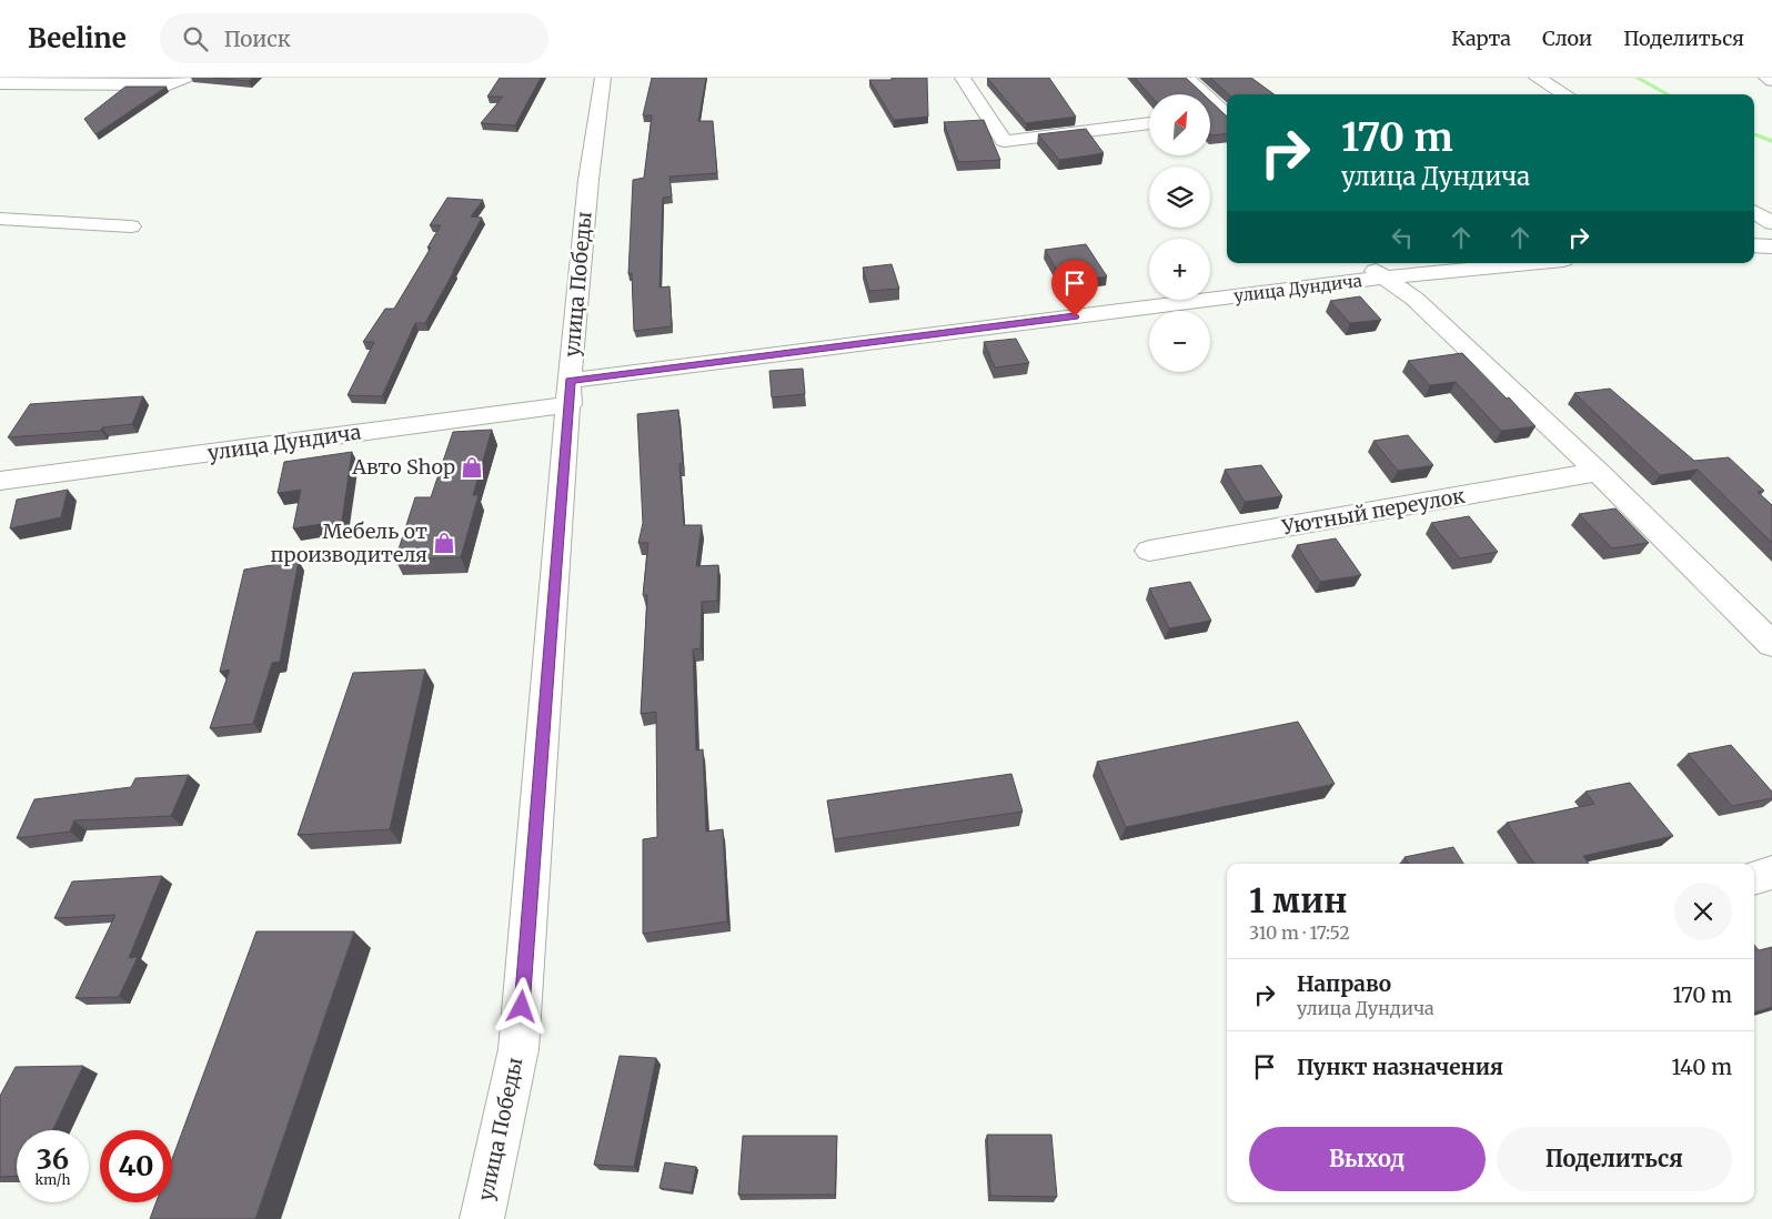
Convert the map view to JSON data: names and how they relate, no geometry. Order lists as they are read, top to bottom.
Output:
{
  "streets": {
    "street": ["улица Победы", "улица Дундича", "Уютный переулок"]
  },
  "crossings": [
    ["улица Победы", "улица Дундича"]
  ],
  "places": {
    "shop": ["Авто Shop", "Мебель от производителя"]
  },
  "north": "top right",
  "page": {
    "header": "Beeline",
    "search": "Поиск",
    "nav": ["Карта", "Слои", "Поделиться"],
    "map_buttons": ["+", "−"],
    "turn": ["170 m", "улица Дундича"],
    "heading": ["1 мин", "310 m · 17:52"],
    "list": [
      {
        "name": "Направо",
        "note": "улица Дундича",
        "value": "170 m"
      },
      {
        "name": "Пункт назначения",
        "value": "140 m"
      }
    ],
    "buttons": ["Выход", "Поделиться"],
    "speed": "36 km/h",
    "limit": "40"
  }
}
